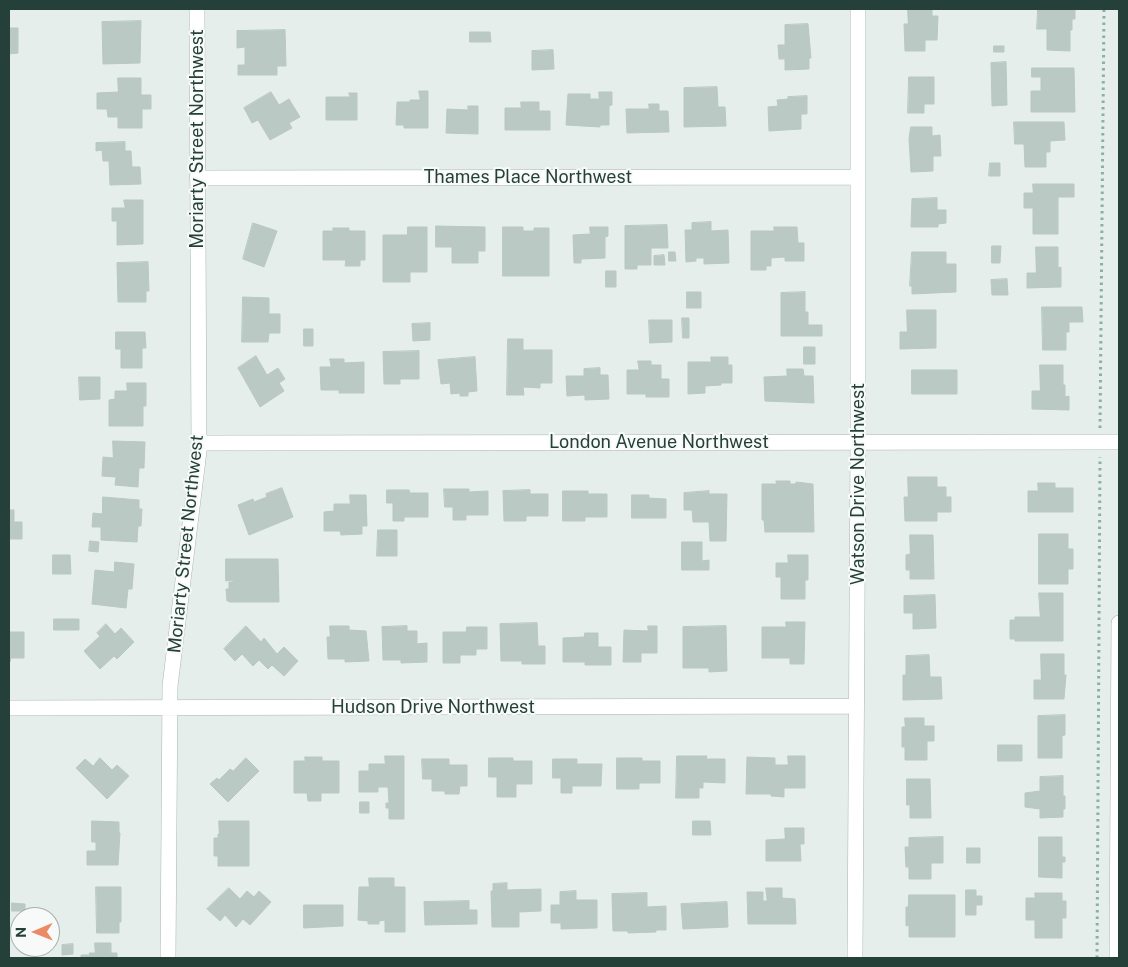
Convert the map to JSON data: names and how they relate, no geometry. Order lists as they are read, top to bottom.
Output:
{
  "streets": {
    "street": [
      "Moriarty Street Northwest",
      "Thames Place Northwest",
      "London Avenue Northwest",
      "Watson Drive Northwest",
      "Hudson Drive Northwest"
    ]
  },
  "crossings": [
    ["Moriarty Street Northwest", "Thames Place Northwest"],
    ["Moriarty Street Northwest", "London Avenue Northwest"],
    ["Moriarty Street Northwest", "Hudson Drive Northwest"],
    ["Thames Place Northwest", "Watson Drive Northwest"],
    ["London Avenue Northwest", "Watson Drive Northwest"],
    ["Watson Drive Northwest", "Hudson Drive Northwest"]
  ],
  "north": "left"
}
